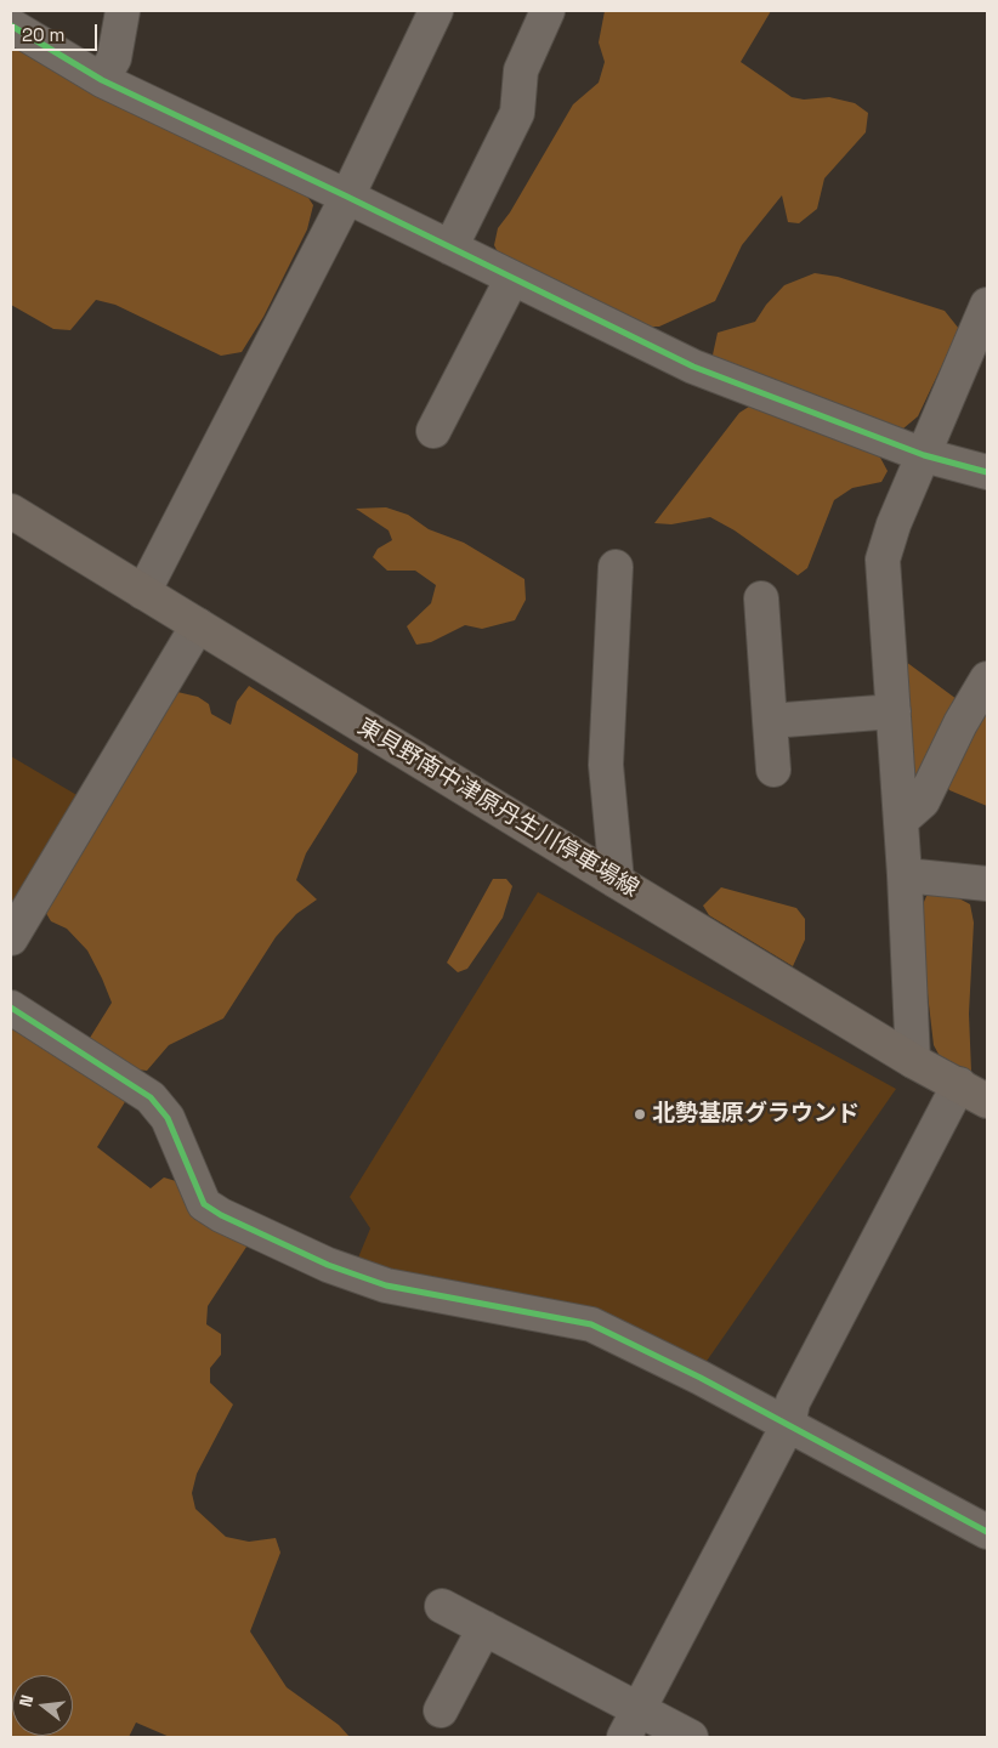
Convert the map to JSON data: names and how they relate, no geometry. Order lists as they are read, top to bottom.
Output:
{
  "streets": {
    "main road": ["東貝野南中津原丹生川停車場線"]
  },
  "places": ["北勢基原グラウンド"],
  "scale_bar": "20 m",
  "north": "left"
}
